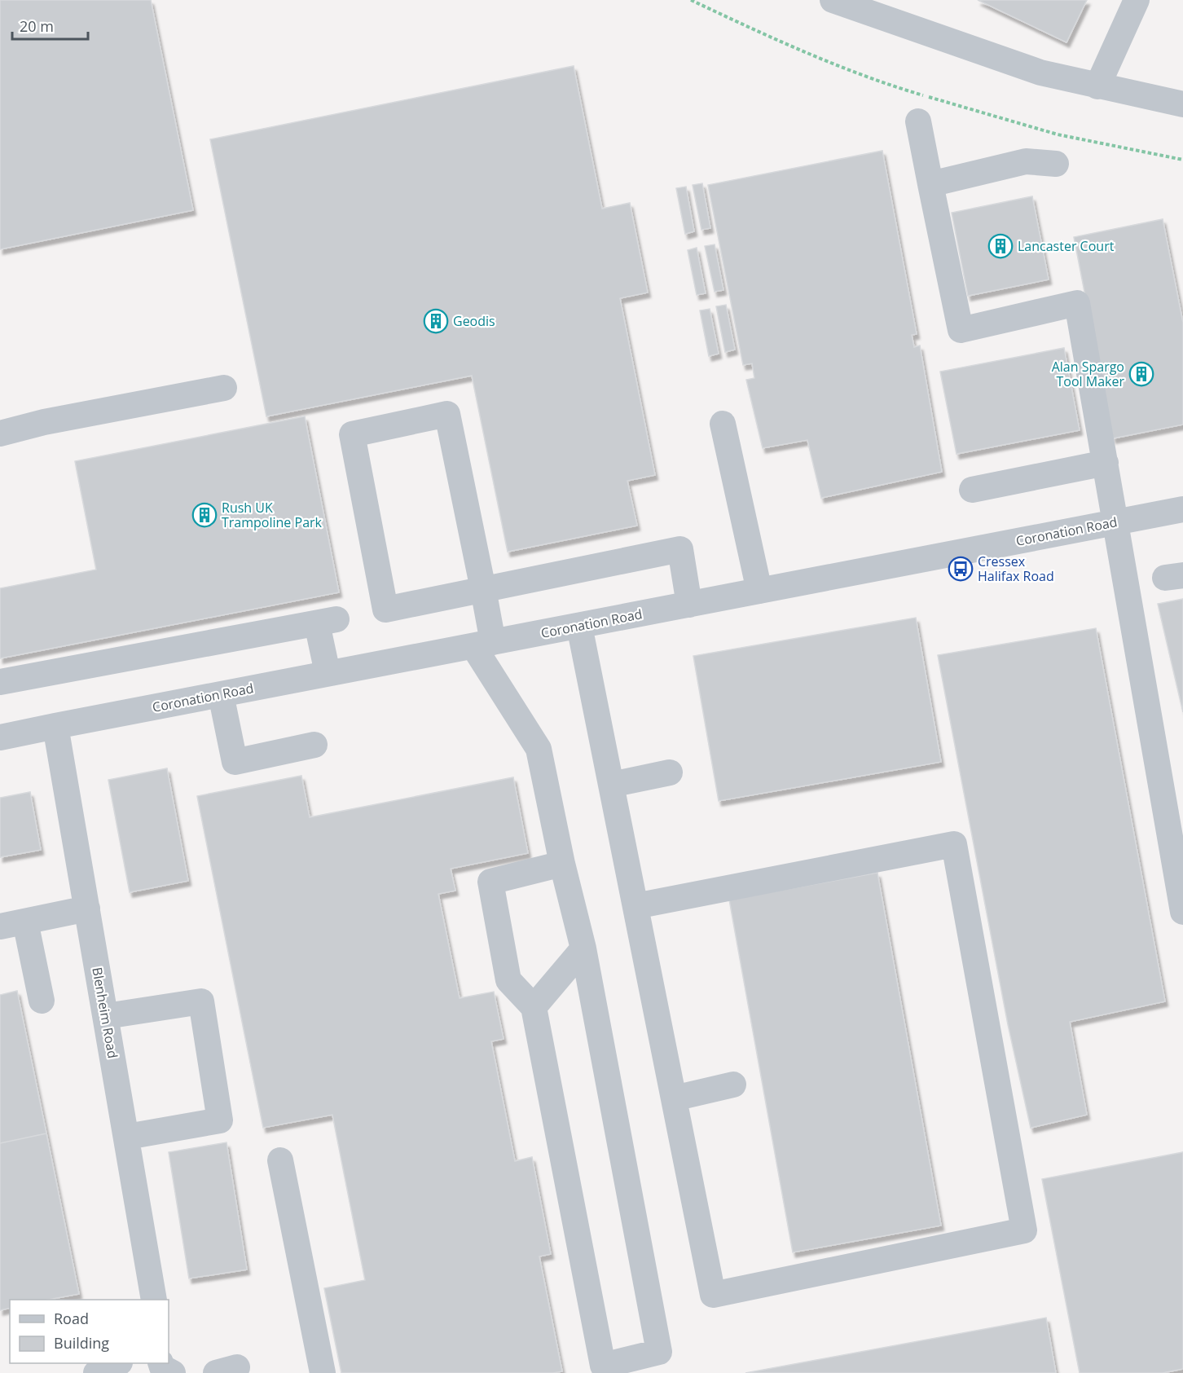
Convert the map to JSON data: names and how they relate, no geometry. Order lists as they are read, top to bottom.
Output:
{
  "streets": {
    "street": ["Coronation Road", "Blenheim Road"]
  },
  "crossings": [
    ["Coronation Road", "Blenheim Road"]
  ],
  "places": {
    "building": [
      "Lancaster Court",
      "Geodis",
      "Alan Spargo Tool Maker",
      "Rush UK Trampoline Park"
    ],
    "bus stop": ["Cressex Halifax Road"]
  },
  "legend": ["Road", "Building"],
  "scale_bar": "20 m"
}
